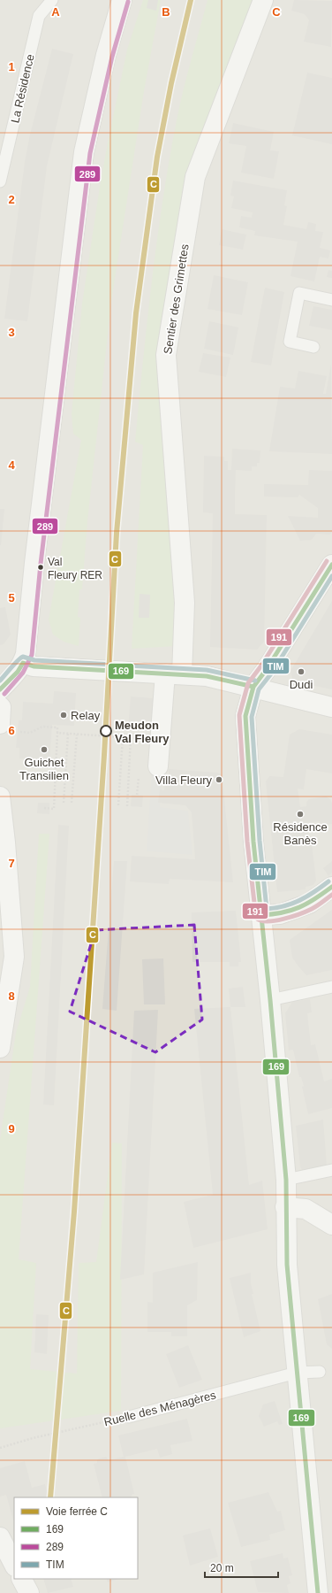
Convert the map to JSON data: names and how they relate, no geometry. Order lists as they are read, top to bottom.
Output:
{
  "streets": {
    "street": ["Sentier des Grimettes"],
    "lane": ["La Résidence", "Ruelle des Ménagères"]
  },
  "places": [
    "Val Fleury RER",
    "Dudi",
    "Relay",
    "Meudon Val Fleury",
    "Guichet Transilien",
    "Villa Fleury",
    "Résidence Banès"
  ],
  "lines": [
    "rail line C",
    "transit line 289",
    "transit line 191",
    "transit line 169",
    "transit line TIM"
  ],
  "legend": [
    "Voie ferrée C",
    "169",
    "289",
    "TIM"
  ],
  "scale_bar": "20 m",
  "grid": {
    "columns": ["A", "B", "C"],
    "rows": [
      "1",
      "2",
      "3",
      "4",
      "5",
      "6",
      "7",
      "8",
      "9"
    ]
  }
}
